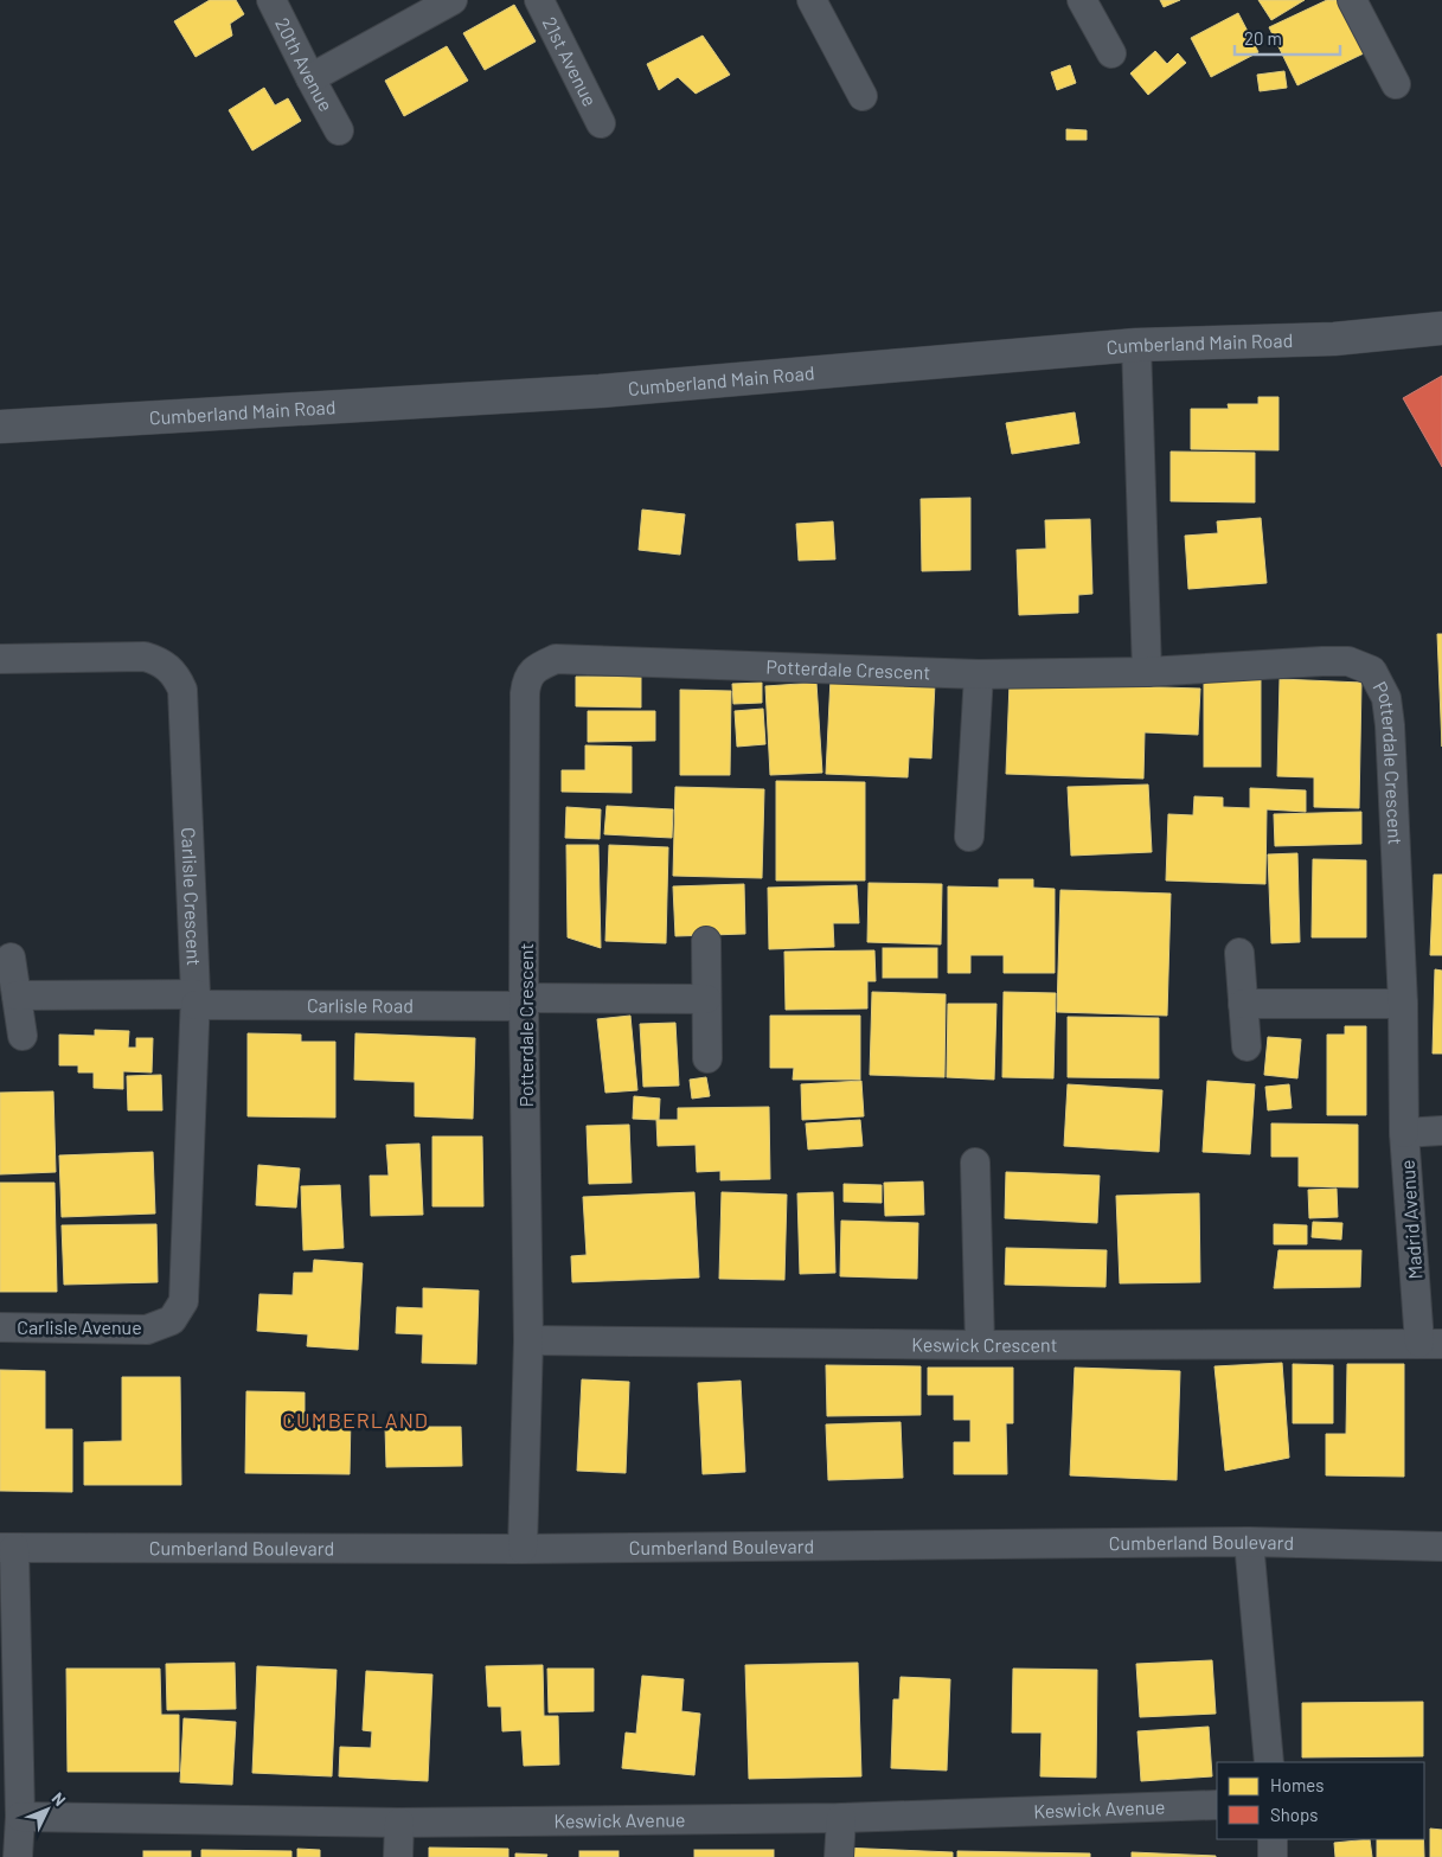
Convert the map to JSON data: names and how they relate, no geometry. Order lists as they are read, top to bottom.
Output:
{
  "streets": {
    "street": [
      "21st Avenue",
      "20th Avenue",
      "Cumberland Main Road",
      "Potterdale Crescent",
      "Carlisle Crescent",
      "Carlisle Road",
      "Madrid Avenue",
      "Carlisle Avenue",
      "Keswick Crescent",
      "Cumberland Boulevard",
      "Keswick Avenue"
    ]
  },
  "crossings": [
    ["Potterdale Crescent", "Carlisle Road"],
    ["Potterdale Crescent", "Madrid Avenue"],
    ["Potterdale Crescent", "Keswick Crescent"],
    ["Potterdale Crescent", "Cumberland Boulevard"],
    ["Carlisle Crescent", "Carlisle Road"],
    ["Carlisle Crescent", "Carlisle Avenue"],
    ["Madrid Avenue", "Keswick Crescent"]
  ],
  "districts": ["CUMBERLAND"],
  "legend": ["Homes", "Shops"],
  "scale_bar": "20 m",
  "north": "top right"
}
